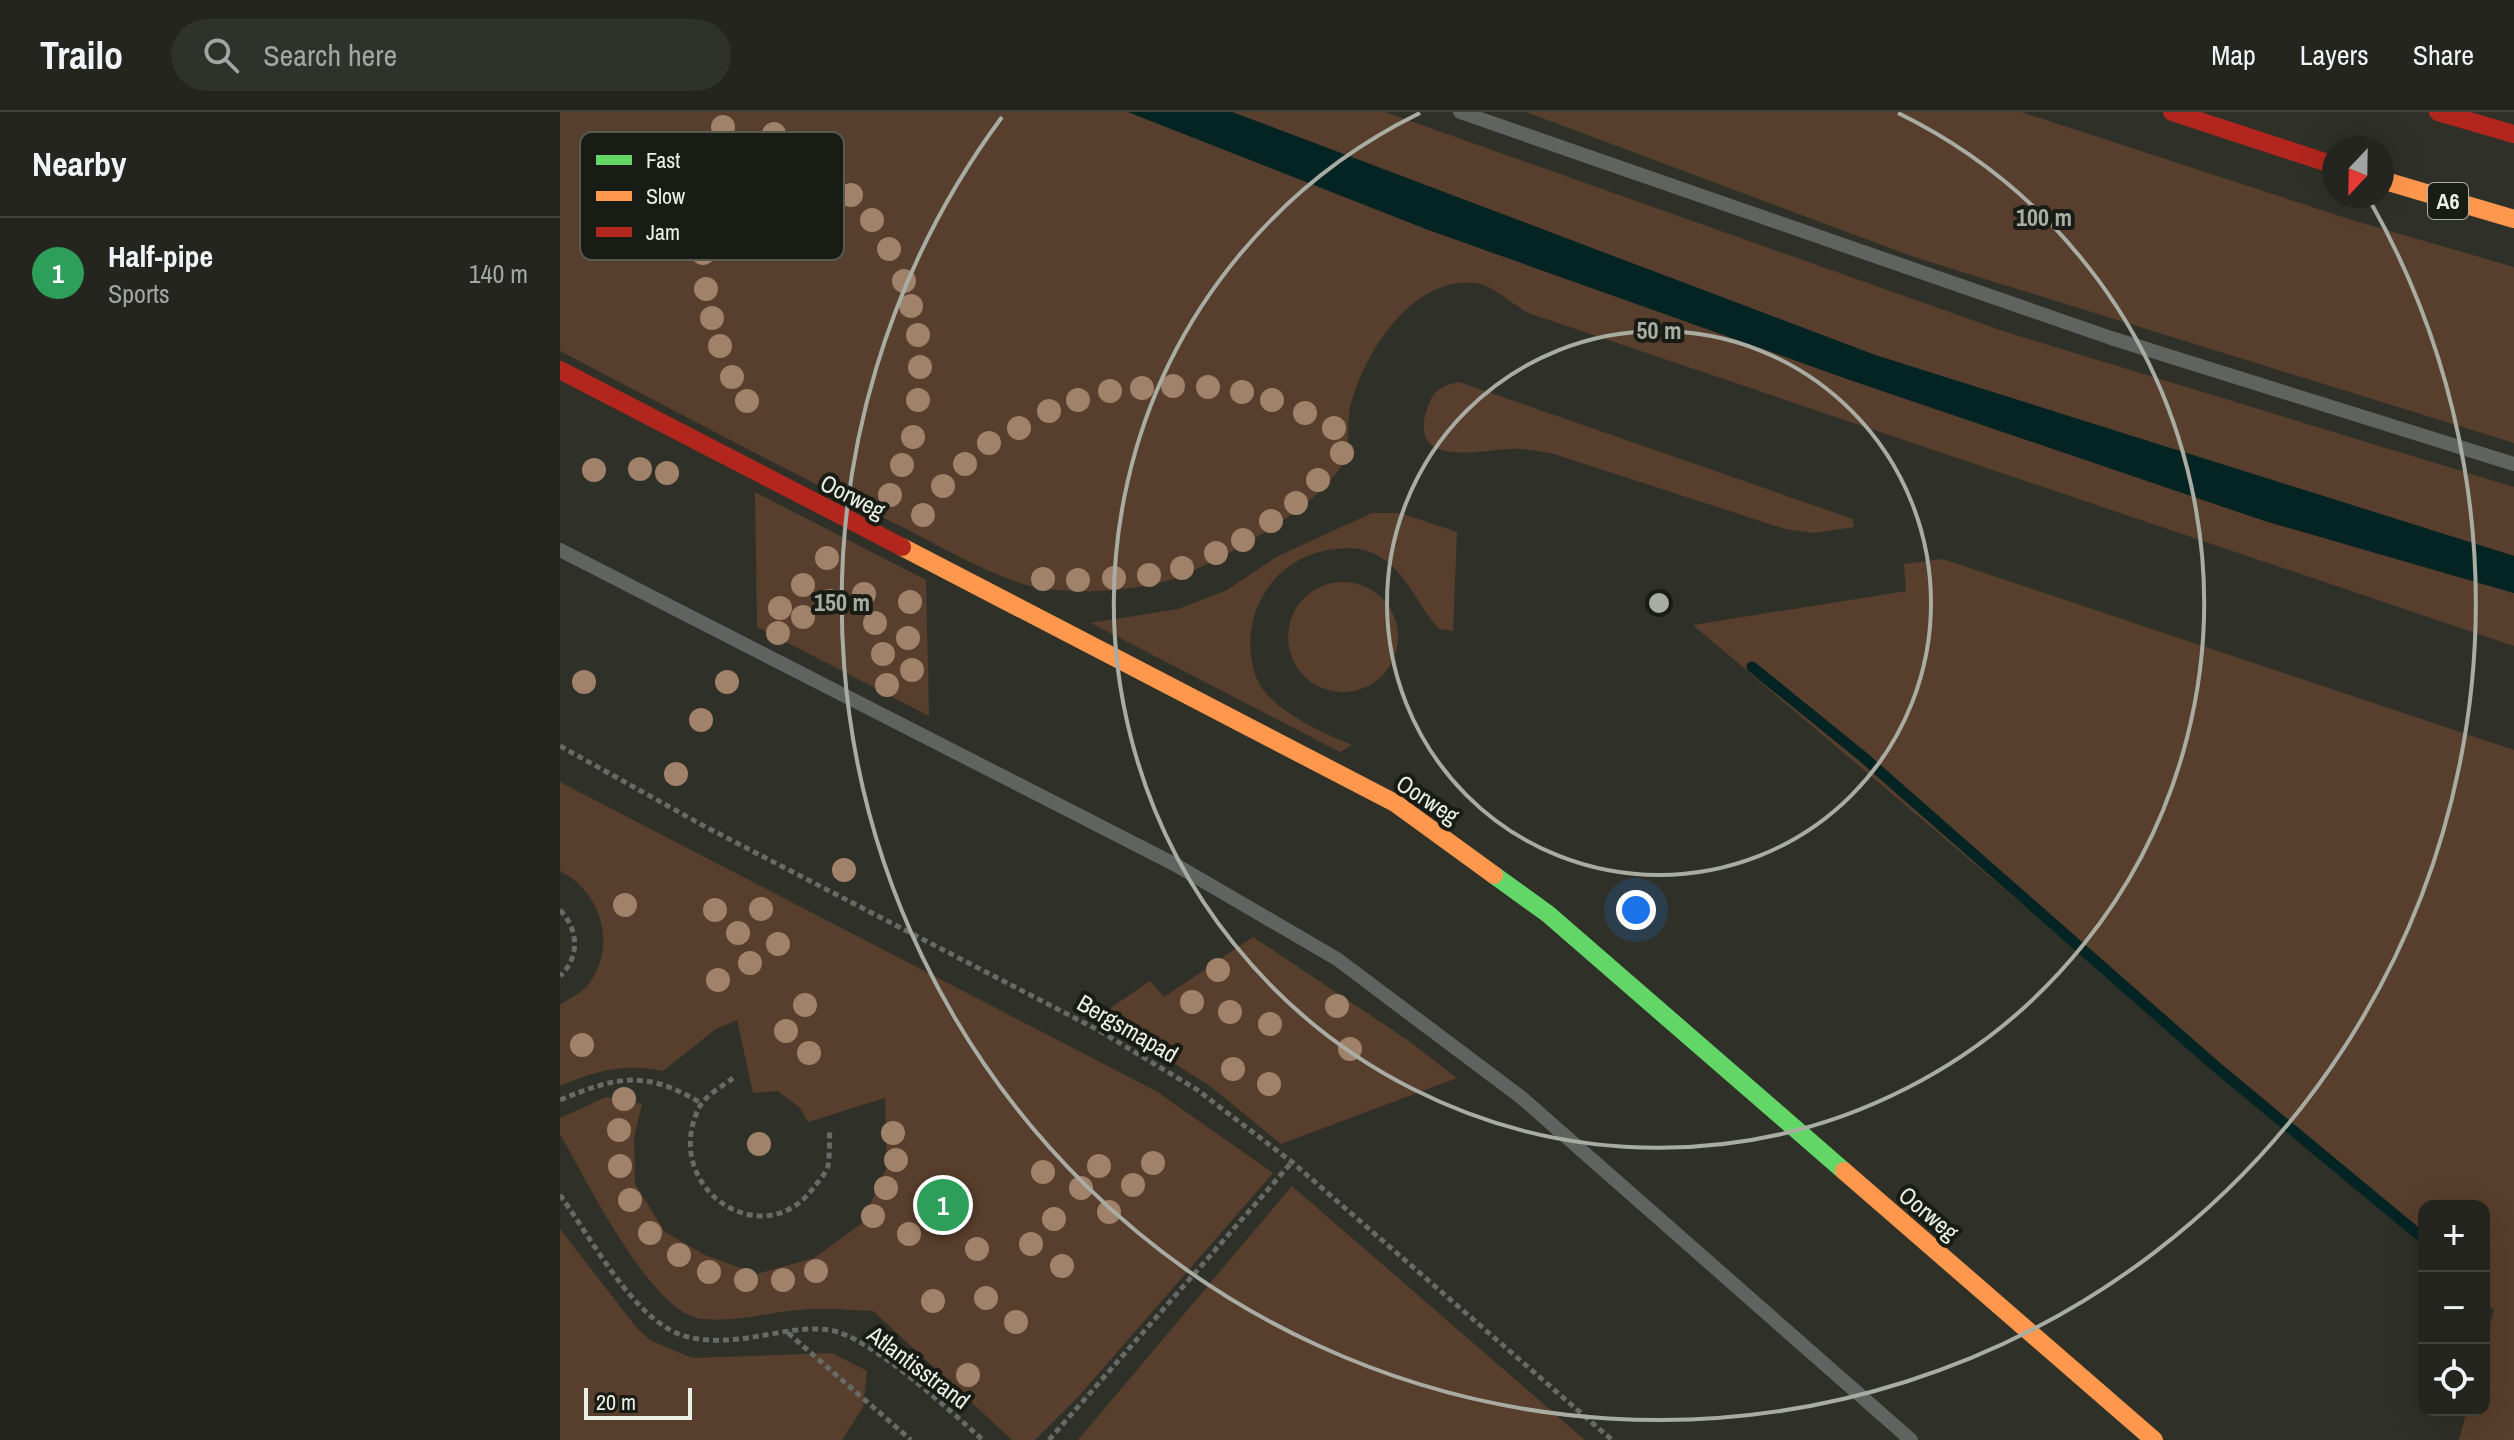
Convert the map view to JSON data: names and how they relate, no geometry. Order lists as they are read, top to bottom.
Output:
{
  "streets": {
    "main road": ["A6", "Oorweg"],
    "path": ["Bergsmapad", "Atlantisstrand"]
  },
  "legend": ["Fast", "Slow", "Jam"],
  "scale_bar": "20 m",
  "north": "bottom",
  "page": {
    "header": "Trailo",
    "search": "Search here",
    "nav": ["Map", "Layers", "Share"],
    "heading": "Nearby",
    "list": [
      {
        "mark": "1",
        "name": "Half-pipe",
        "note": "Sports",
        "value": "140 m"
      }
    ],
    "pins": "1",
    "map_buttons": ["+", "−"],
    "scale": "20 m"
  },
  "rings": ["100 m", "50 m", "150 m"]
}
